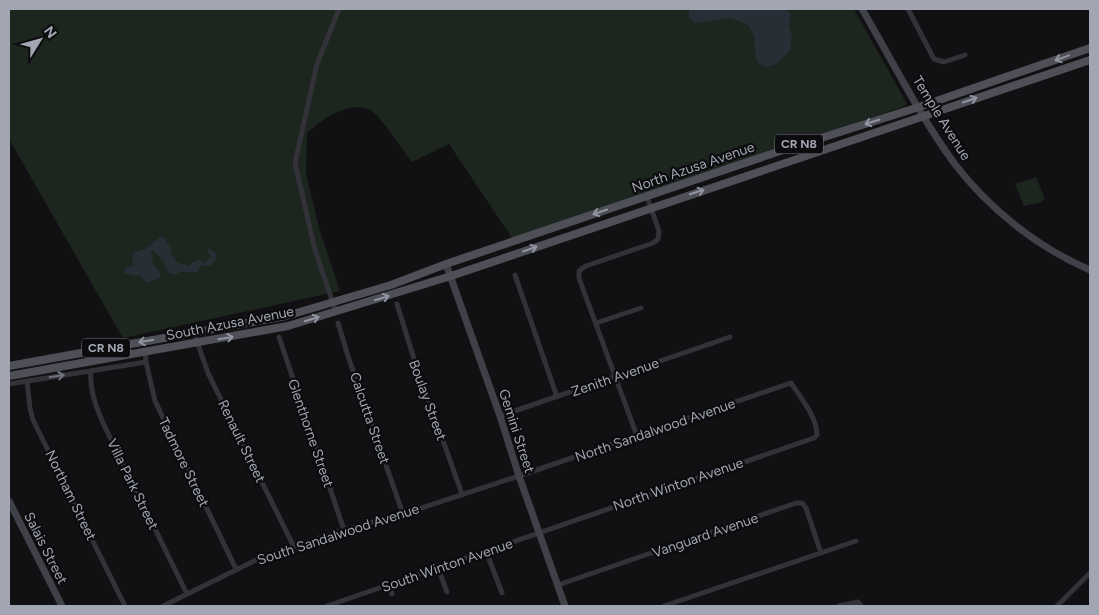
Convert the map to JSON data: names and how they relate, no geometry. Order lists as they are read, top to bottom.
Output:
{
  "streets": {
    "main road": ["CR N8", "North Azusa Avenue", "South Azusa Avenue"],
    "street": [
      "Temple Avenue",
      "Zenith Avenue",
      "Boulay Street",
      "Calcutta Street",
      "North Sandalwood Avenue",
      "Gemini Street",
      "Glenthorne Street",
      "Renault Street",
      "Tadmore Street",
      "Villa Park Street",
      "North Winton Avenue",
      "Northam Street",
      "South Sandalwood Avenue",
      "Vanguard Avenue",
      "Salais Street",
      "South Winton Avenue"
    ]
  },
  "crossings": [
    ["Temple Avenue", "North Azusa Avenue"],
    ["North Azusa Avenue", "South Azusa Avenue"],
    ["North Azusa Avenue", "Gemini Street"],
    ["South Azusa Avenue", "Gemini Street"],
    ["South Azusa Avenue", "Renault Street"],
    ["South Azusa Avenue", "Tadmore Street"],
    ["Zenith Avenue", "Gemini Street"],
    ["Boulay Street", "South Sandalwood Avenue"],
    ["Calcutta Street", "South Sandalwood Avenue"],
    ["North Sandalwood Avenue", "Gemini Street"],
    ["North Sandalwood Avenue", "North Winton Avenue"],
    ["North Sandalwood Avenue", "South Sandalwood Avenue"],
    ["Gemini Street", "North Winton Avenue"],
    ["Gemini Street", "South Sandalwood Avenue"],
    ["Gemini Street", "Vanguard Avenue"],
    ["Gemini Street", "South Winton Avenue"],
    ["Glenthorne Street", "South Sandalwood Avenue"],
    ["Renault Street", "South Sandalwood Avenue"],
    ["Tadmore Street", "South Sandalwood Avenue"],
    ["Villa Park Street", "South Sandalwood Avenue"],
    ["North Winton Avenue", "South Winton Avenue"]
  ],
  "north": "top right"
}
